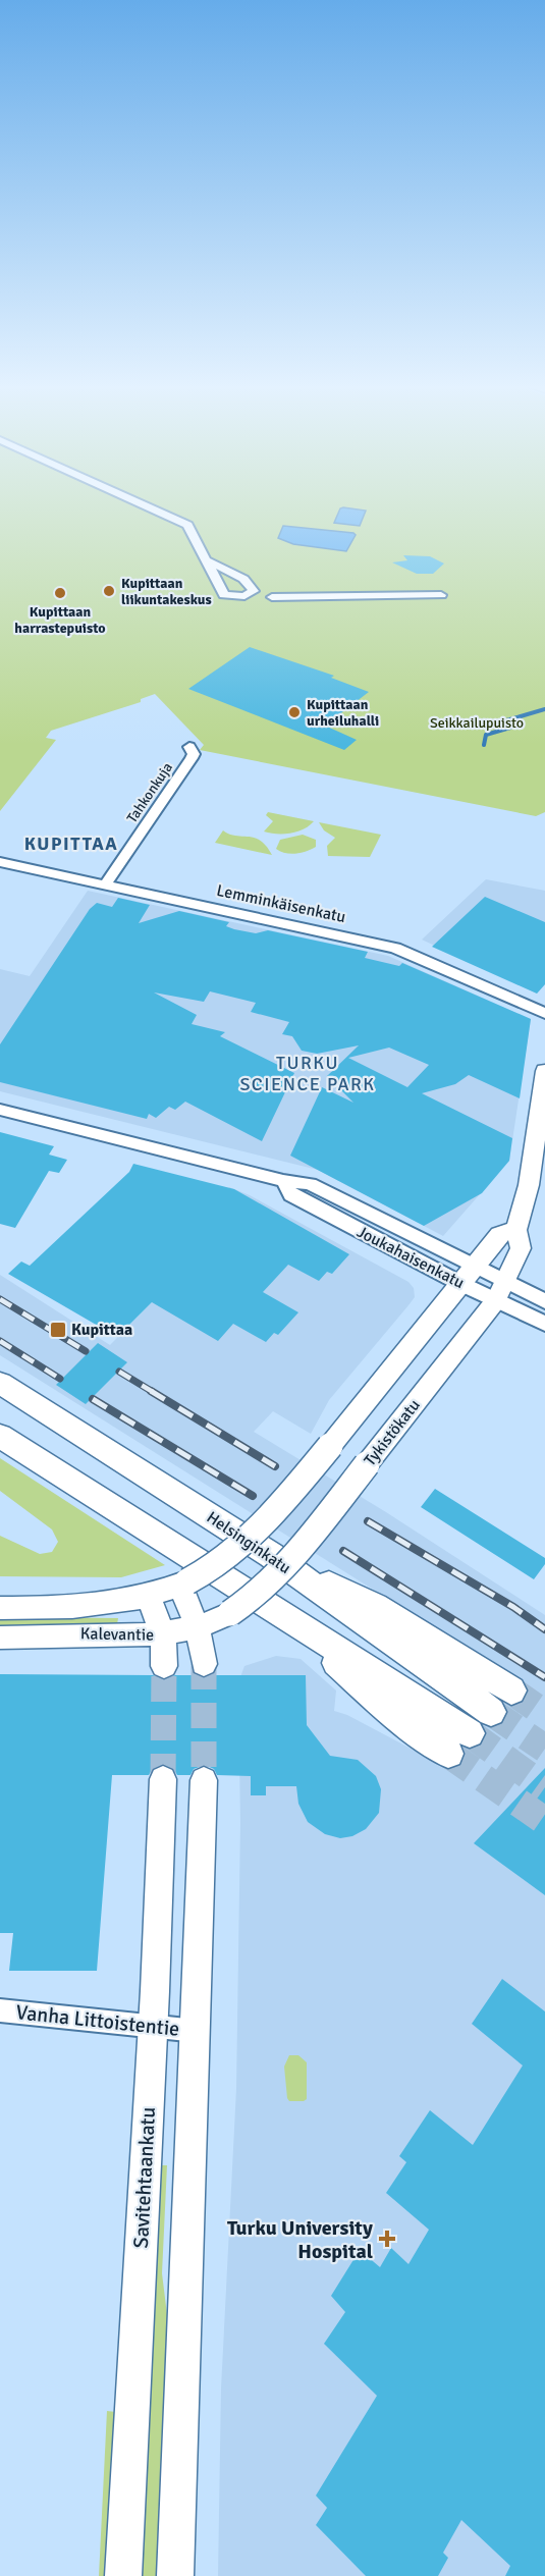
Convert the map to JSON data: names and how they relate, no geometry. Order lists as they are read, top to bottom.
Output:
{
  "streets": {
    "highway": ["Helsinginkatu"],
    "main road": ["Tykistökatu", "Kalevantie", "Savitehtaankatu"],
    "street": [
      "Tahkonkuja",
      "Lemminkäisenkatu",
      "Joukahaisenkatu",
      "Vanha Littoistentie"
    ]
  },
  "crossings": [
    ["Tahkonkuja", "Lemminkäisenkatu"],
    ["Joukahaisenkatu", "Tykistökatu"],
    ["Tykistökatu", "Kalevantie"],
    ["Vanha Littoistentie", "Savitehtaankatu"]
  ],
  "districts": ["KUPITTAA", "TURKU SCIENCE PARK"],
  "parks": ["Seikkailupuisto"],
  "places": {
    "other": ["Kupittaan liikuntakeskus", "Kupittaan harrastepuisto", "Kupittaan urheiluhalli"],
    "transit": ["Kupittaa"],
    "health": ["Turku University Hospital"]
  }
}
